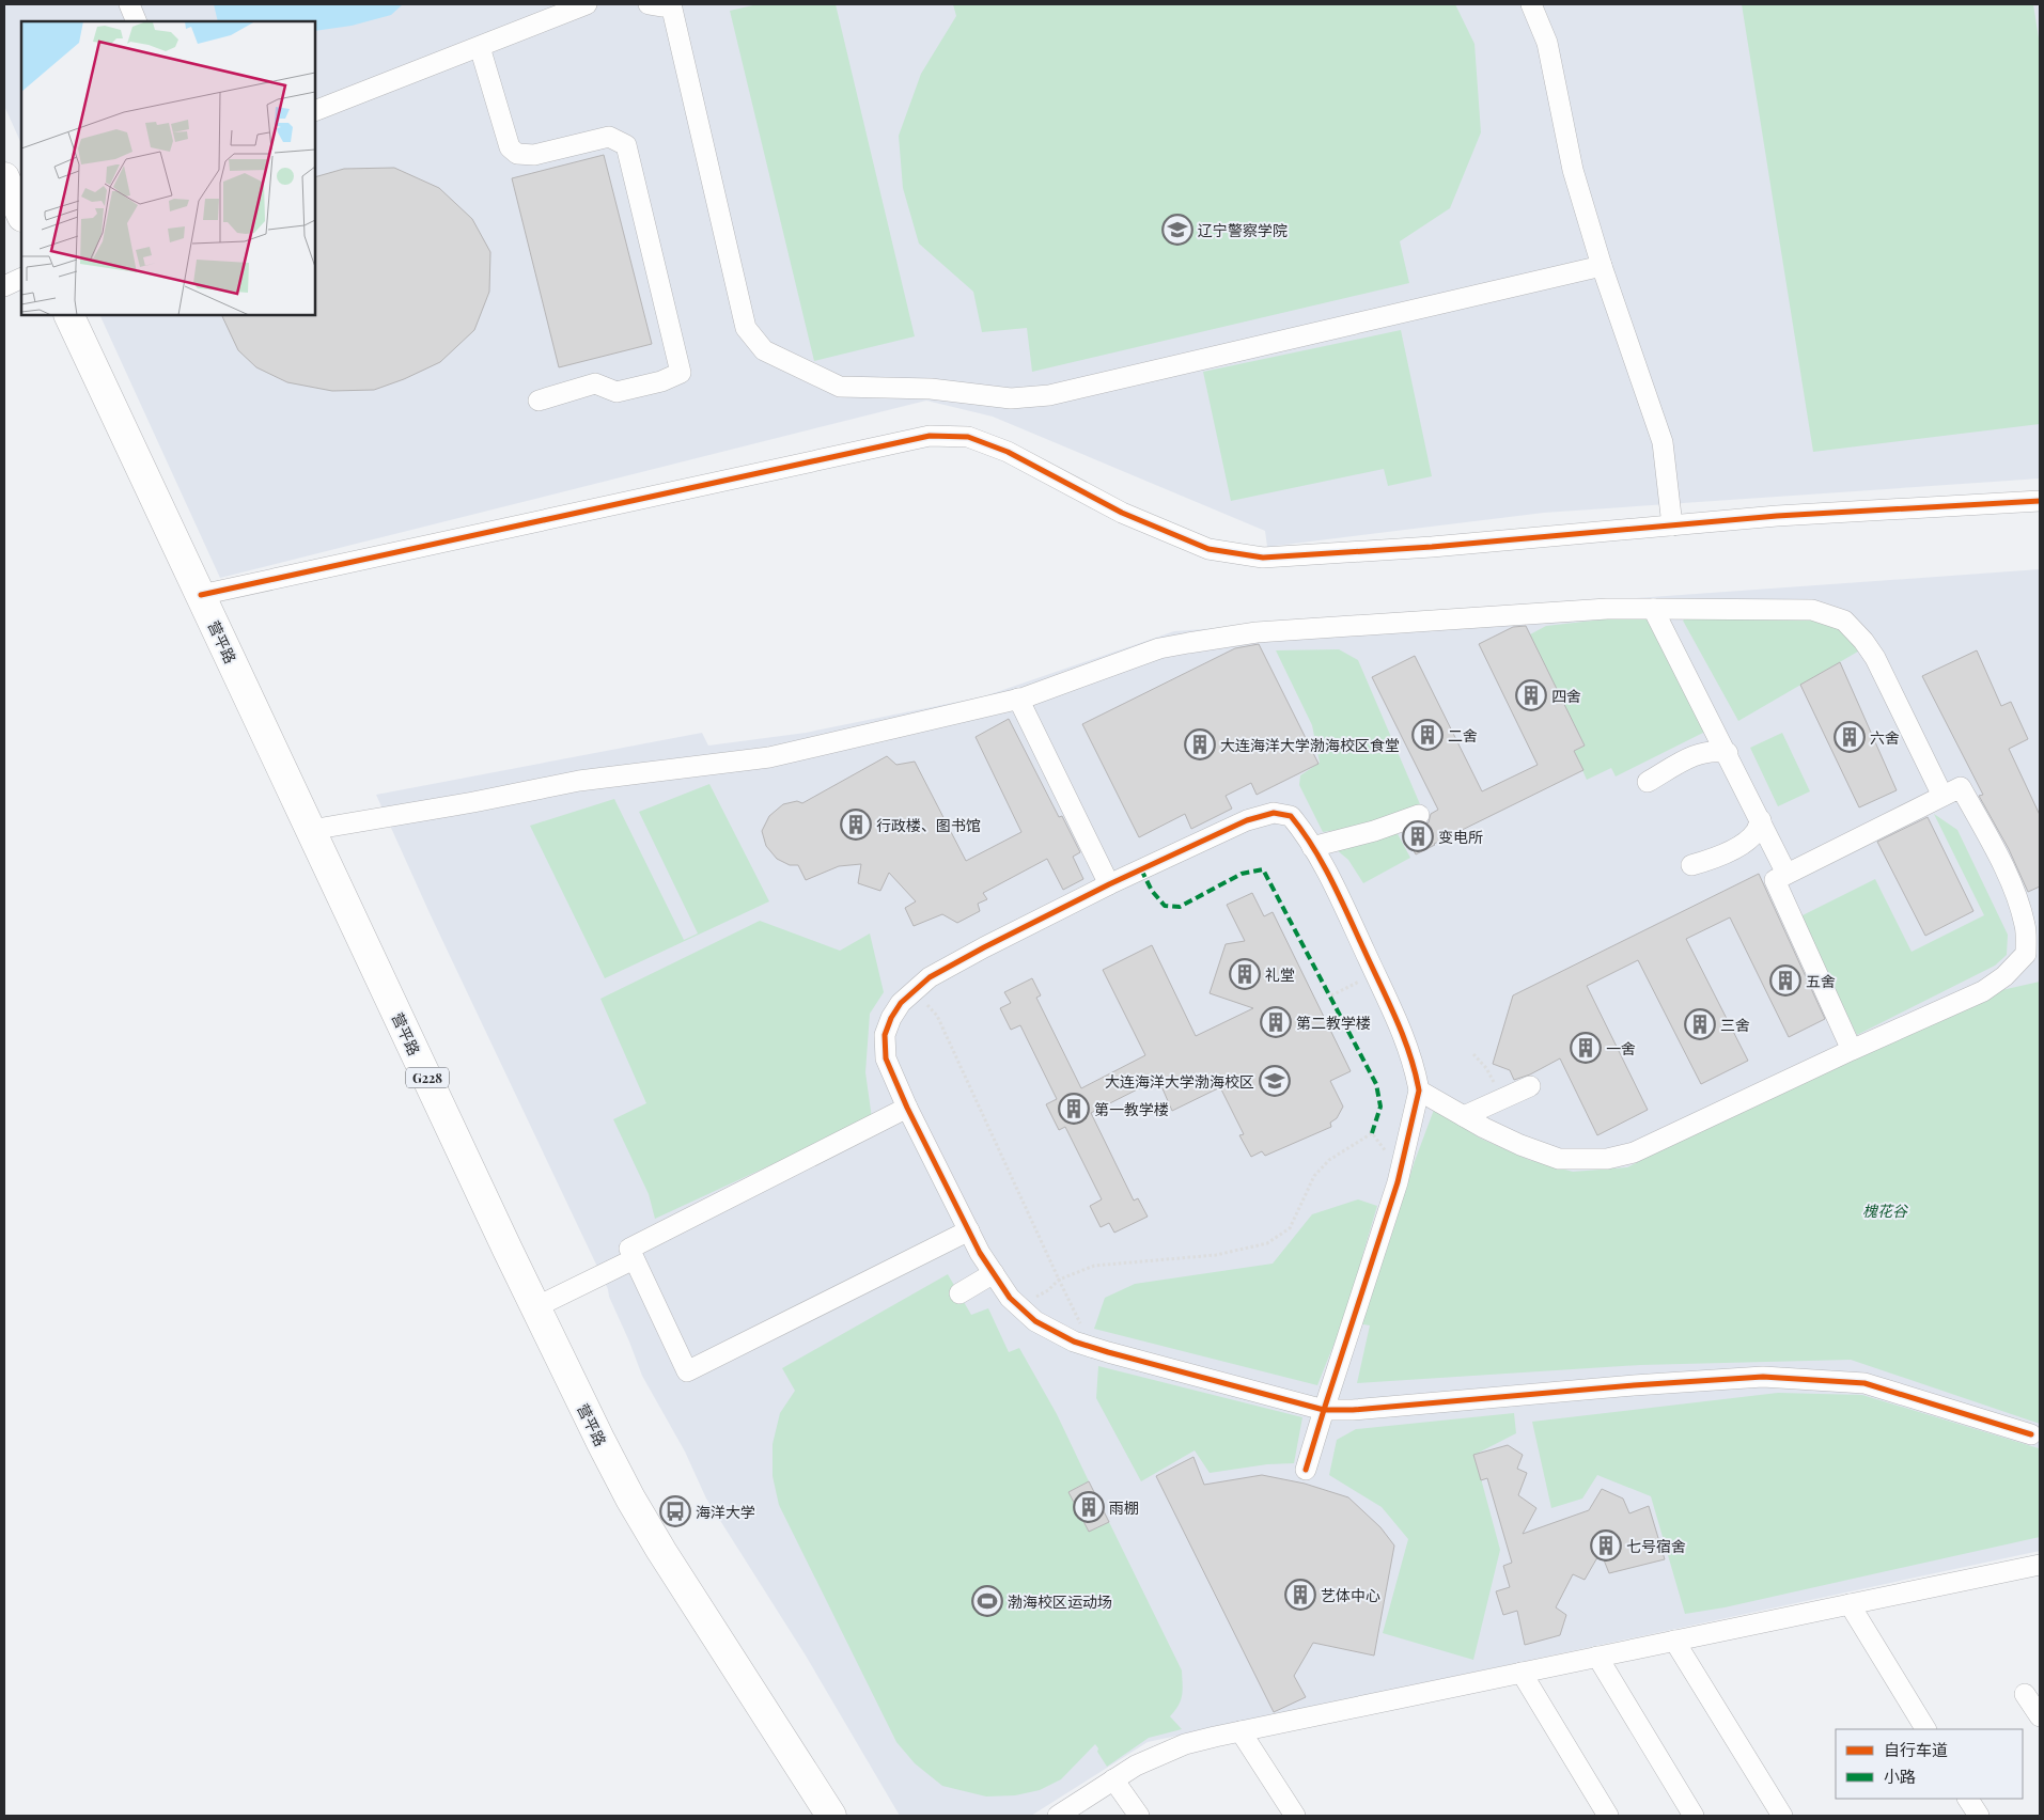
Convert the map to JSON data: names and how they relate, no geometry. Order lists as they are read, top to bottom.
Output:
{
  "streets": {
    "highway": ["营平路", "G228"]
  },
  "parks": ["槐花谷"],
  "places": {
    "school or university": ["辽宁警察学院", "大连海洋大学渤海校区"],
    "building": [
      "四舍",
      "二舍",
      "六舍",
      "大连海洋大学渤海校区食堂",
      "行政楼、图书馆",
      "变电所",
      "礼堂",
      "五舍",
      "第二教学楼",
      "三舍",
      "一舍",
      "第一教学楼",
      "雨棚",
      "七号宿舍",
      "艺体中心"
    ],
    "bus stop": ["海洋大学"],
    "sports": ["渤海校区运动场"]
  },
  "legend": ["自行车道", "小路"]
}
